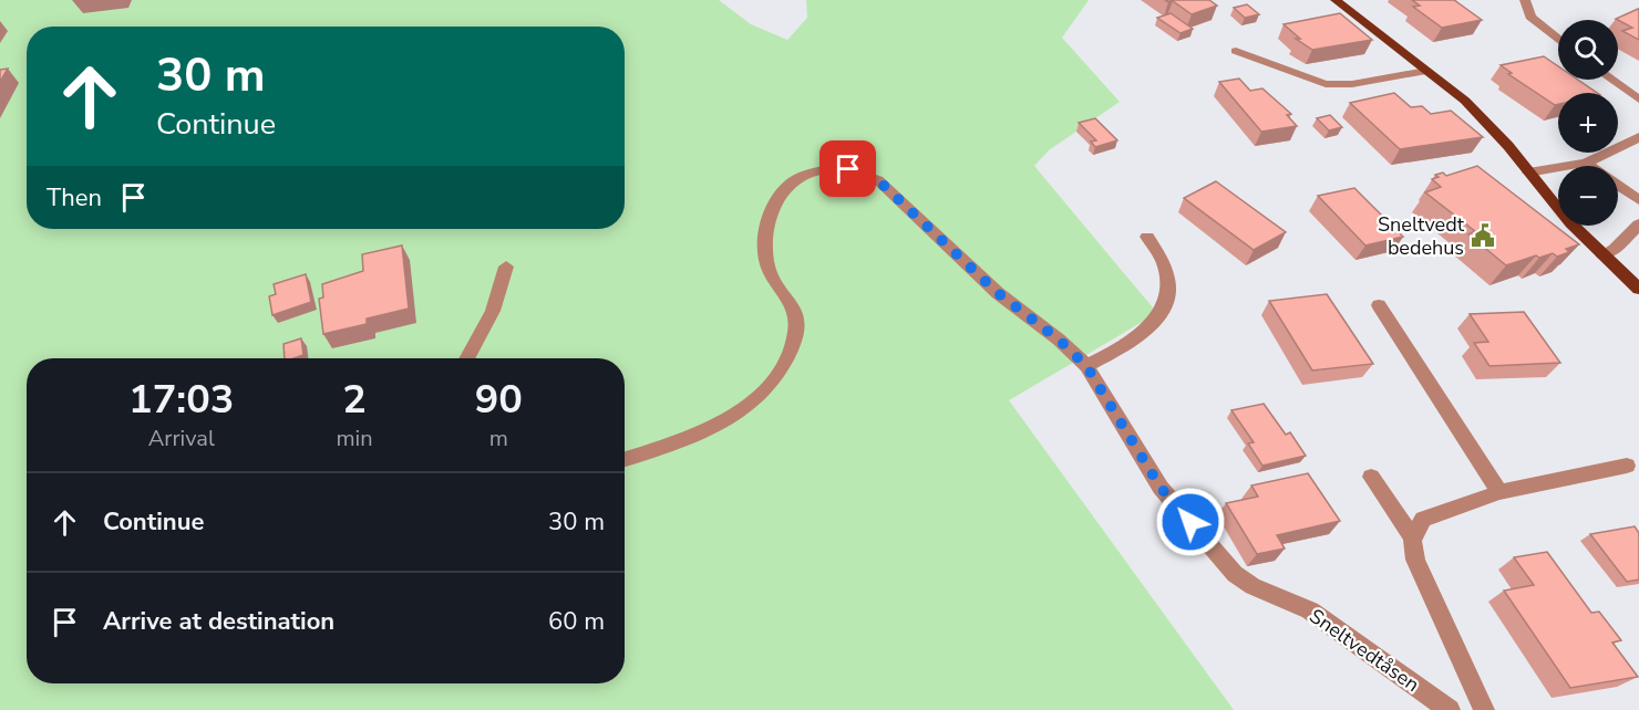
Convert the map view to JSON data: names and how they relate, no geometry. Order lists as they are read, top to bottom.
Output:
{
  "streets": {
    "street": ["Sneltvedtåsen"]
  },
  "places": {
    "public building": ["Sneltvedt bedehus"]
  },
  "page": {
    "map_buttons": ["+", "−"],
    "turn": ["30 m", "Continue"],
    "then": "Then",
    "eta": [
      "17:03",
      "Arrival",
      "2",
      "min",
      "90",
      "m"
    ],
    "list": [
      {
        "name": "Continue",
        "value": "30 m"
      },
      {
        "name": "Arrive at destination",
        "value": "60 m"
      }
    ]
  }
}
